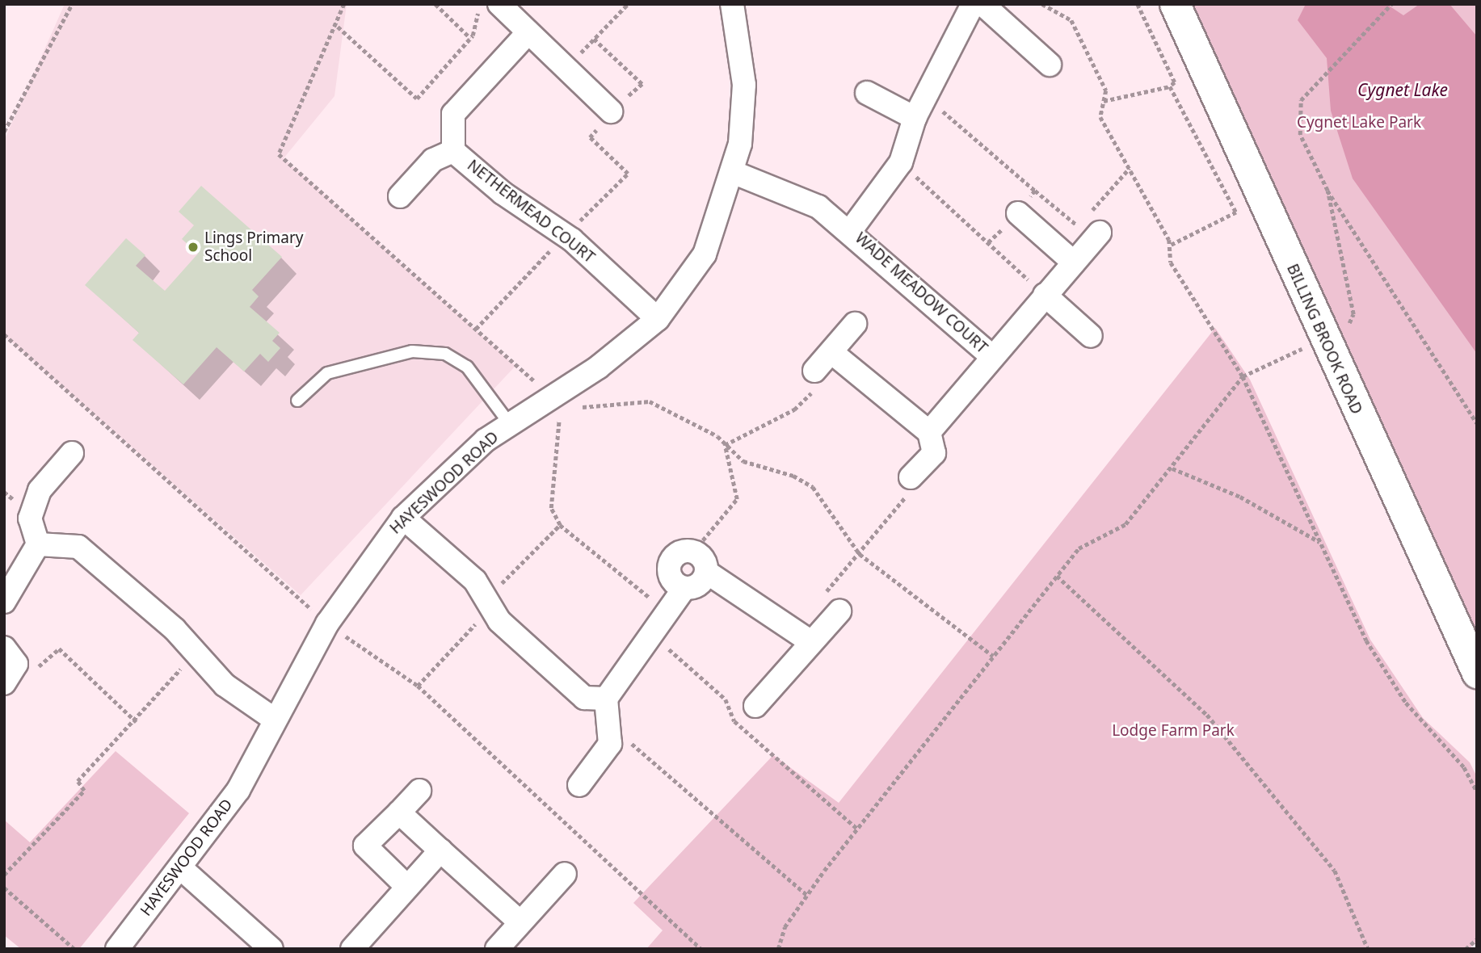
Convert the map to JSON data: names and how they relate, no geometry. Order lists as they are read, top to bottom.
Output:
{
  "streets": {
    "street": [
      "NETHERMEAD COURT",
      "WADE MEADOW COURT",
      "BILLING BROOK ROAD",
      "HAYESWOOD ROAD"
    ]
  },
  "crossings": [
    ["NETHERMEAD COURT", "HAYESWOOD ROAD"],
    ["WADE MEADOW COURT", "HAYESWOOD ROAD"]
  ],
  "water": ["Cygnet Lake"],
  "parks": ["Cygnet Lake Park", "Lodge Farm Park"],
  "places": ["Lings Primary School"]
}
